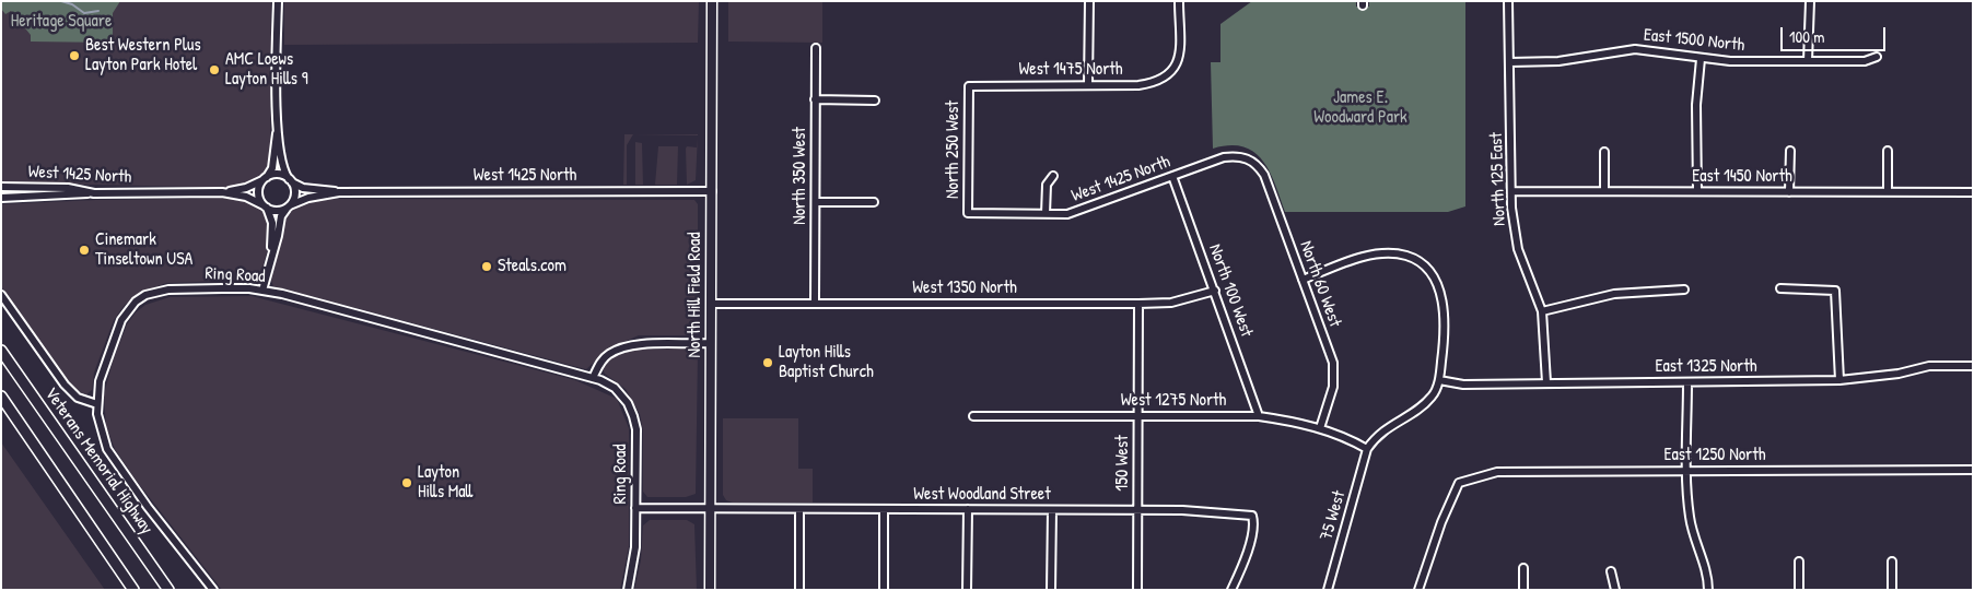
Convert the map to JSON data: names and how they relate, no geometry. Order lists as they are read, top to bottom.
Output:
{
  "streets": {
    "highway": ["Veterans Memorial Highway"],
    "main road": ["North Hill Field Road"],
    "street": [
      "East 1500 North",
      "West 1475 North",
      "North 250 West",
      "West 1425 North",
      "North 350 West",
      "East 1450 North",
      "North 125 East",
      "Ring Road",
      "North 60 West",
      "West 1350 North",
      "North 100 West",
      "East 1325 North",
      "West 1275 North",
      "East 1250 North",
      "150 West",
      "West Woodland Street",
      "75 West"
    ]
  },
  "crossings": [
    ["East 1500 North", "North 125 East"],
    ["West 1475 North", "North 250 West"],
    ["North 250 West", "West 1425 North"],
    ["West 1425 North", "North 60 West"],
    ["West 1425 North", "North 100 West"],
    ["West 1425 North", "North Hill Field Road"],
    ["North 350 West", "West 1350 North"],
    ["East 1450 North", "North 125 East"],
    ["North 125 East", "East 1325 North"],
    ["Ring Road", "West Woodland Street"],
    ["North 60 West", "West 1275 North"],
    ["West 1350 North", "North 100 West"],
    ["West 1350 North", "North Hill Field Road"],
    ["West 1350 North", "150 West"],
    ["North 100 West", "West 1275 North"],
    ["North Hill Field Road", "West Woodland Street"],
    ["West 1275 North", "150 West"],
    ["West 1275 North", "75 West"],
    ["150 West", "West Woodland Street"]
  ],
  "parks": ["Heritage Square", "James E. Woodward Park"],
  "places": [
    "Best Western Plus Layton Park Hotel",
    "AMC Loews Layton Hills 9",
    "Cinemark Tinseltown USA",
    "Steals.com",
    "Layton Hills Baptist Church",
    "Layton Hills Mall"
  ],
  "scale_bar": "100 m"
}
